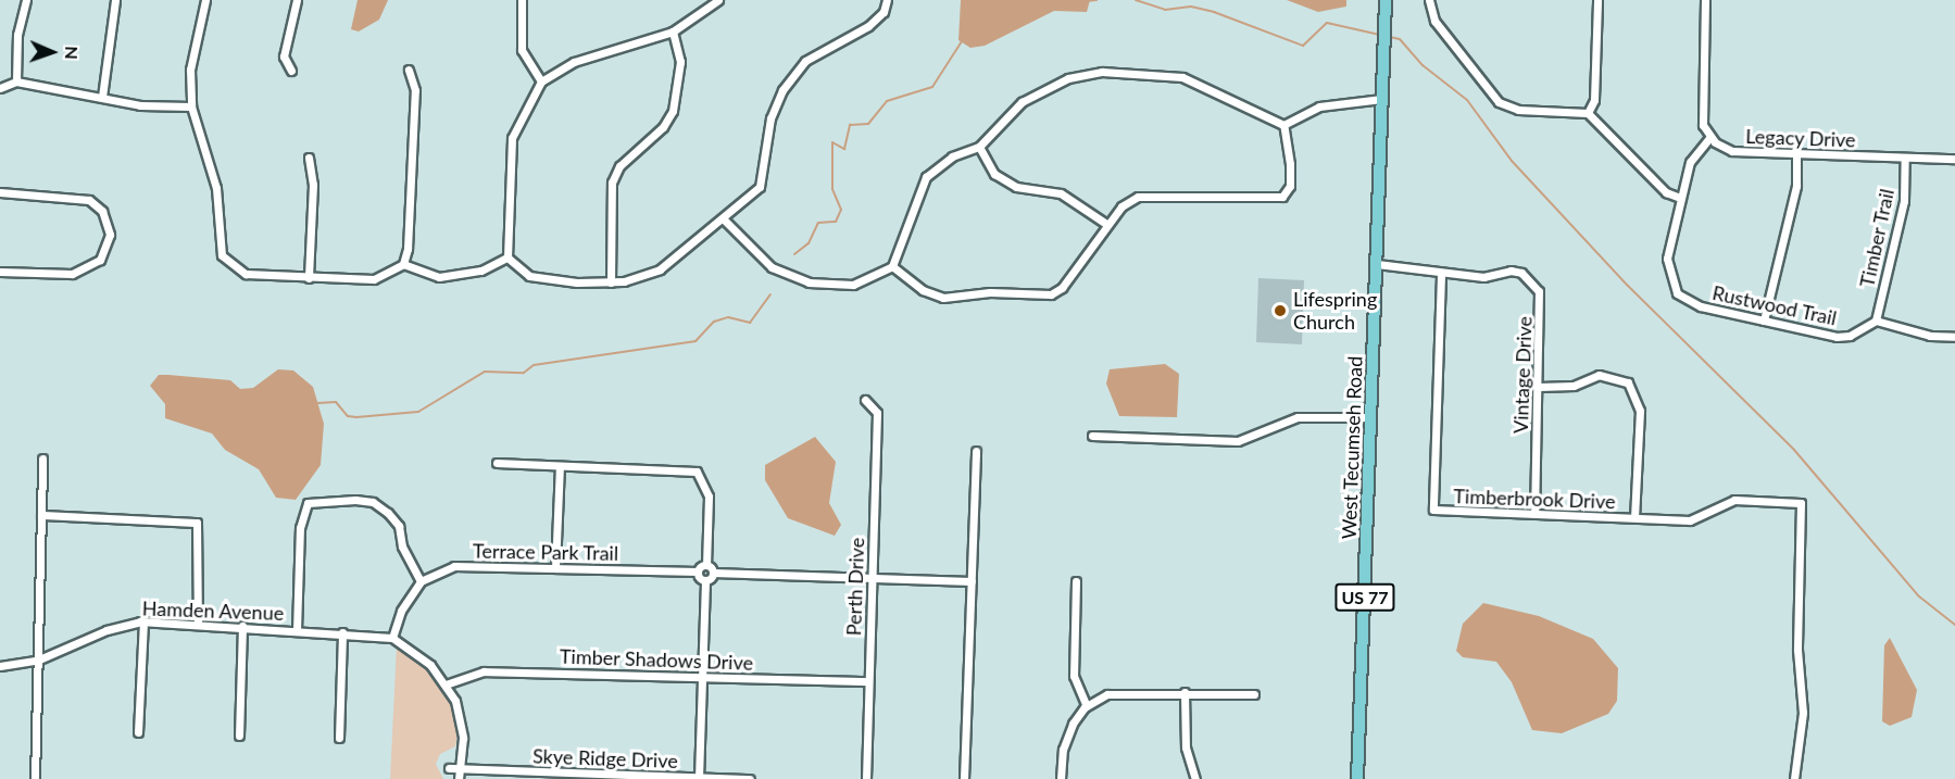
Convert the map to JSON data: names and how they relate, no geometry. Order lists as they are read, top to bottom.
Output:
{
  "streets": {
    "main road": ["West Tecumseh Road", "US 77"],
    "street": [
      "Legacy Drive",
      "Timber Trail",
      "Rustwood Trail",
      "Vintage Drive",
      "Timberbrook Drive",
      "Terrace Park Trail",
      "Perth Drive",
      "Hamden Avenue",
      "Timber Shadows Drive",
      "Skye Ridge Drive"
    ]
  },
  "crossings": [
    ["Legacy Drive", "Timber Trail"],
    ["Legacy Drive", "Rustwood Trail"],
    ["Timber Trail", "Rustwood Trail"],
    ["Vintage Drive", "West Tecumseh Road"],
    ["Vintage Drive", "Timberbrook Drive"],
    ["Perth Drive", "Timber Shadows Drive"]
  ],
  "places": ["Lifespring Church"],
  "north": "right"
}
